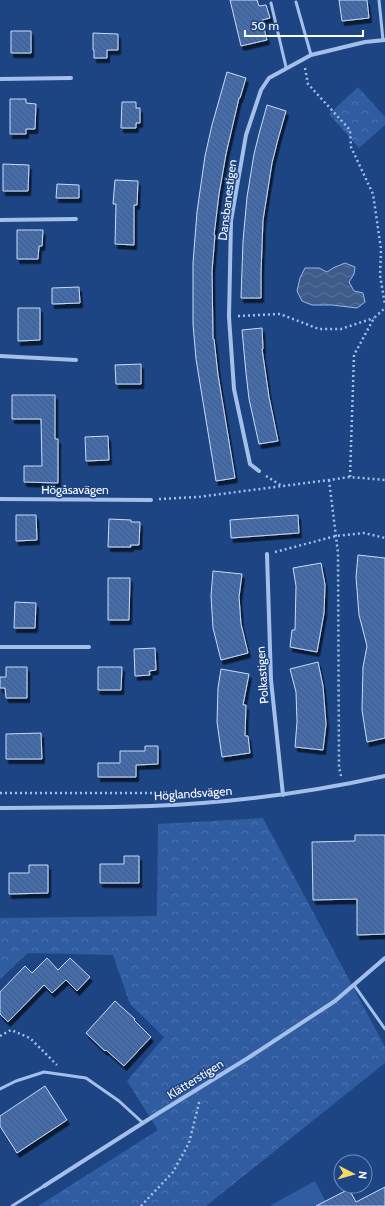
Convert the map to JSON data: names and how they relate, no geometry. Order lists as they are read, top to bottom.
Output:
{
  "streets": {
    "street": [
      "Dansbanestigen",
      "Högåsavägen",
      "Polkastigen",
      "Höglandsvägen",
      "Klätterstigen"
    ]
  },
  "crossings": [
    ["Polkastigen", "Höglandsvägen"]
  ],
  "scale_bar": "50 m",
  "north": "right"
}
